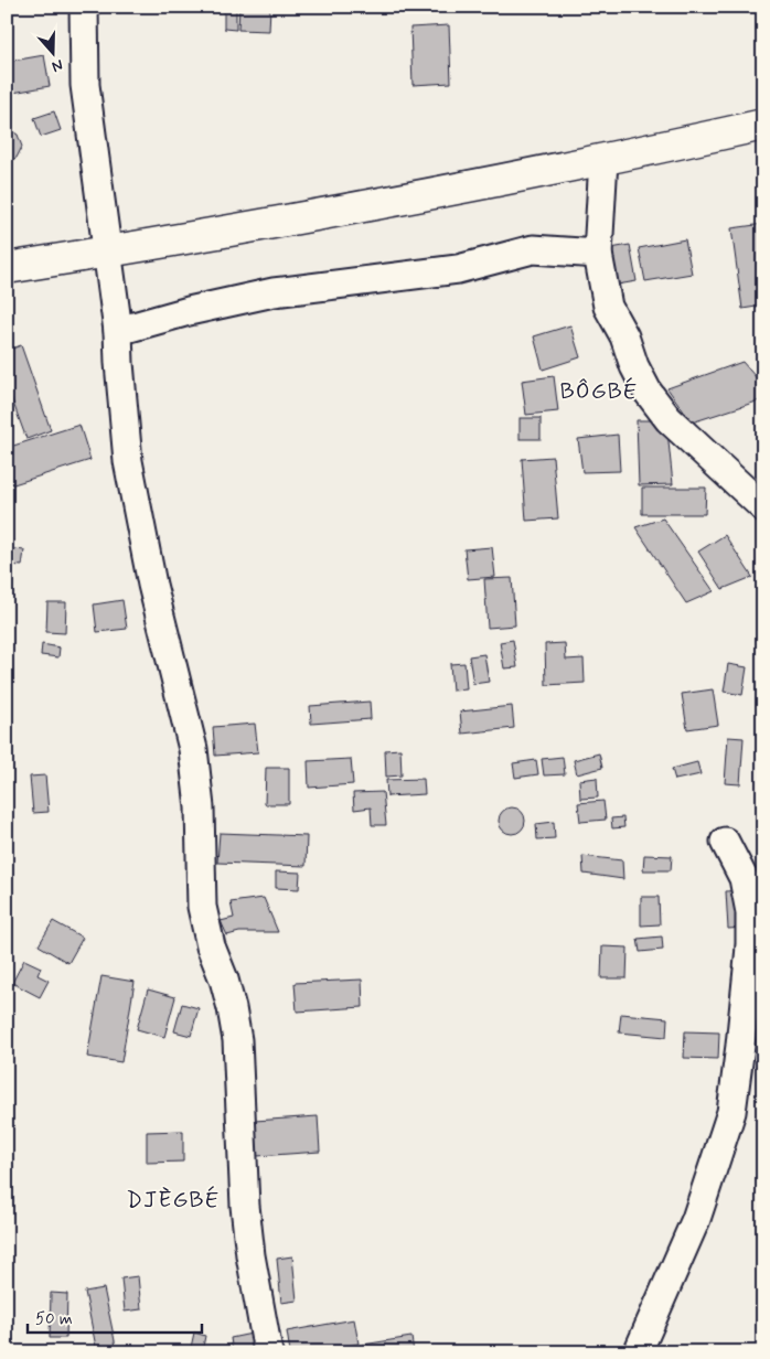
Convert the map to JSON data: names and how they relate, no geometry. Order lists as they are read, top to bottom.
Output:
{
  "districts": ["BÔGBÉ", "DJÈGBÉ"],
  "scale_bar": "50 m",
  "north": "bottom"
}
